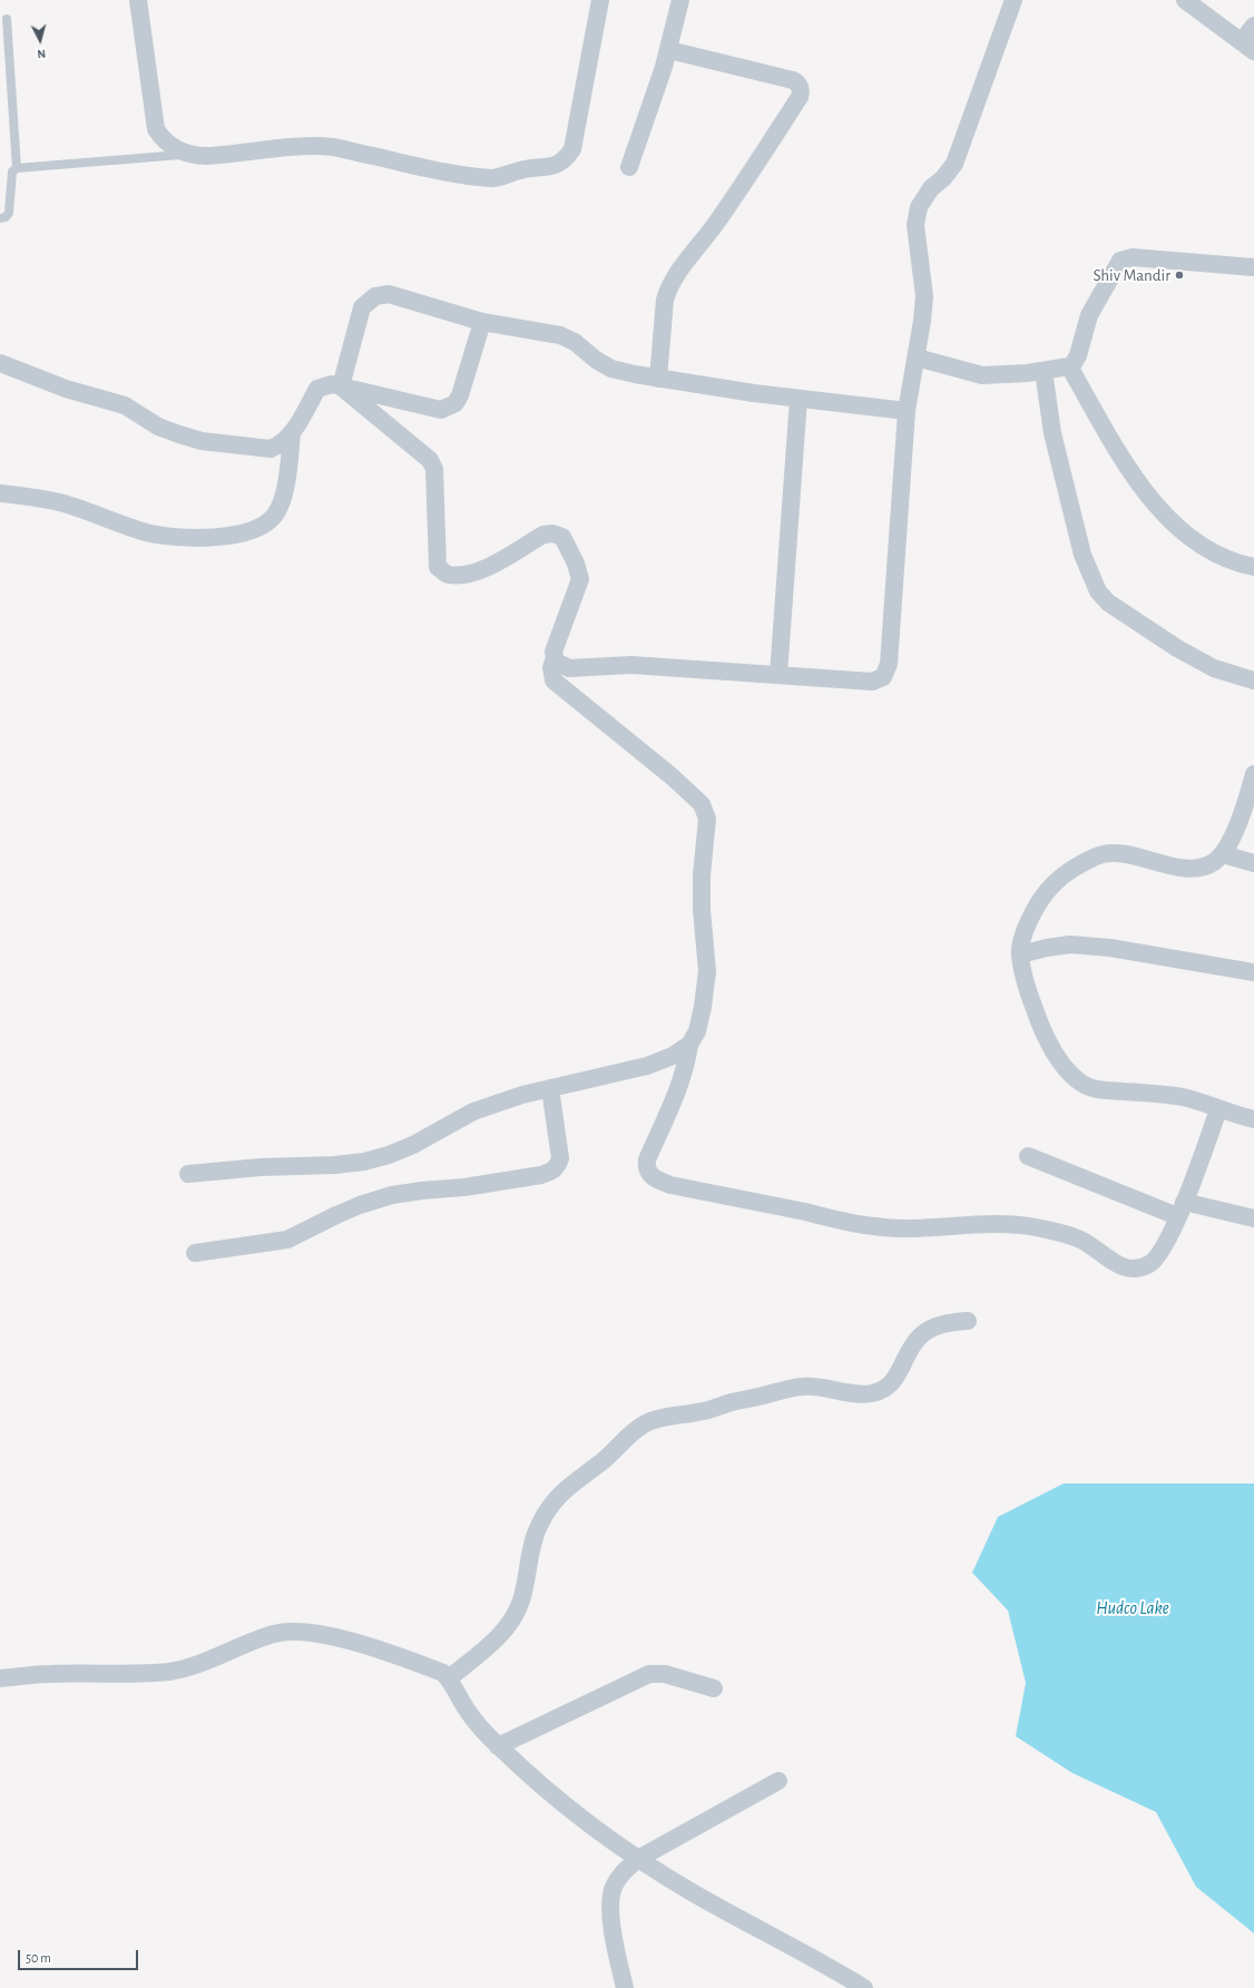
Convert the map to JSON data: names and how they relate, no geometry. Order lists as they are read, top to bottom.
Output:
{
  "water": ["Hudco Lake"],
  "places": ["Shiv Mandir"],
  "scale_bar": "50 m",
  "north": "bottom"
}
